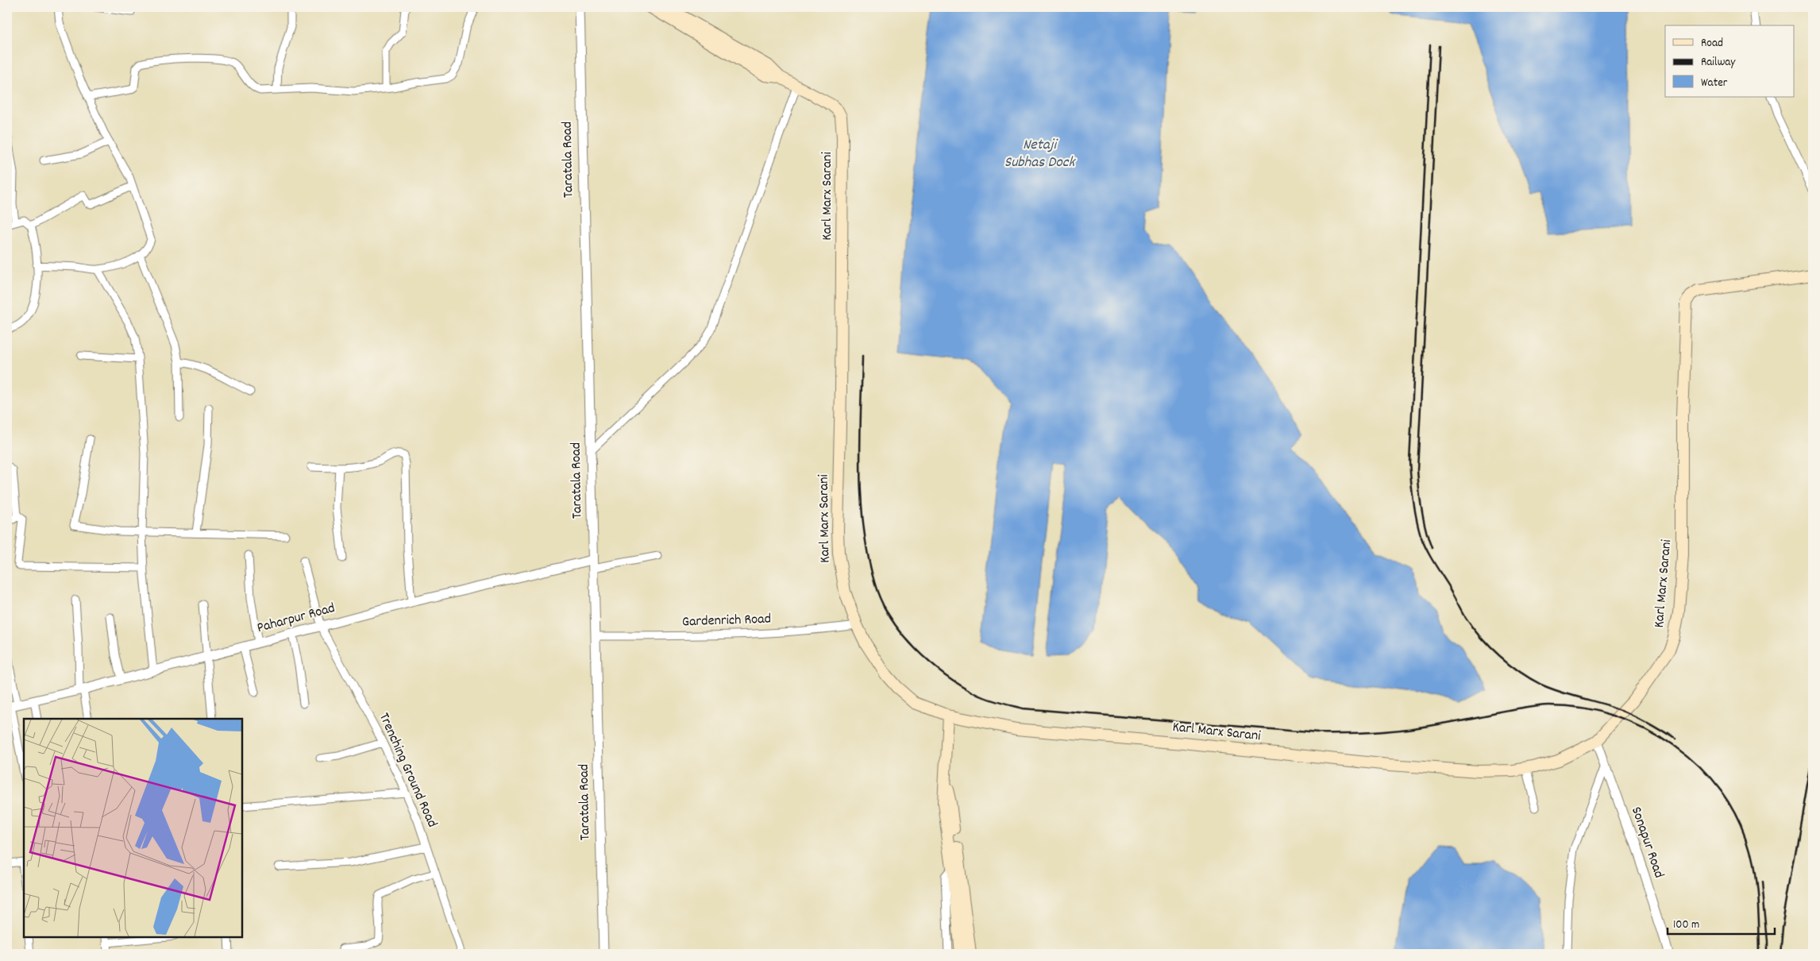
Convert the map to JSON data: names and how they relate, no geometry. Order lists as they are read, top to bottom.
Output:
{
  "streets": {
    "main road": ["Karl Marx Sarani"],
    "street": [
      "Taratala Road",
      "Paharpur Road",
      "Gardenrich Road",
      "Trenching Ground Road",
      "Sonapur Road"
    ]
  },
  "crossings": [
    ["Taratala Road", "Paharpur Road"],
    ["Taratala Road", "Gardenrich Road"],
    ["Karl Marx Sarani", "Gardenrich Road"],
    ["Karl Marx Sarani", "Sonapur Road"],
    ["Paharpur Road", "Trenching Ground Road"]
  ],
  "water": ["Netaji Subhas Dock"],
  "legend": ["Road", "Railway", "Water"],
  "scale_bar": "100 m"
}
